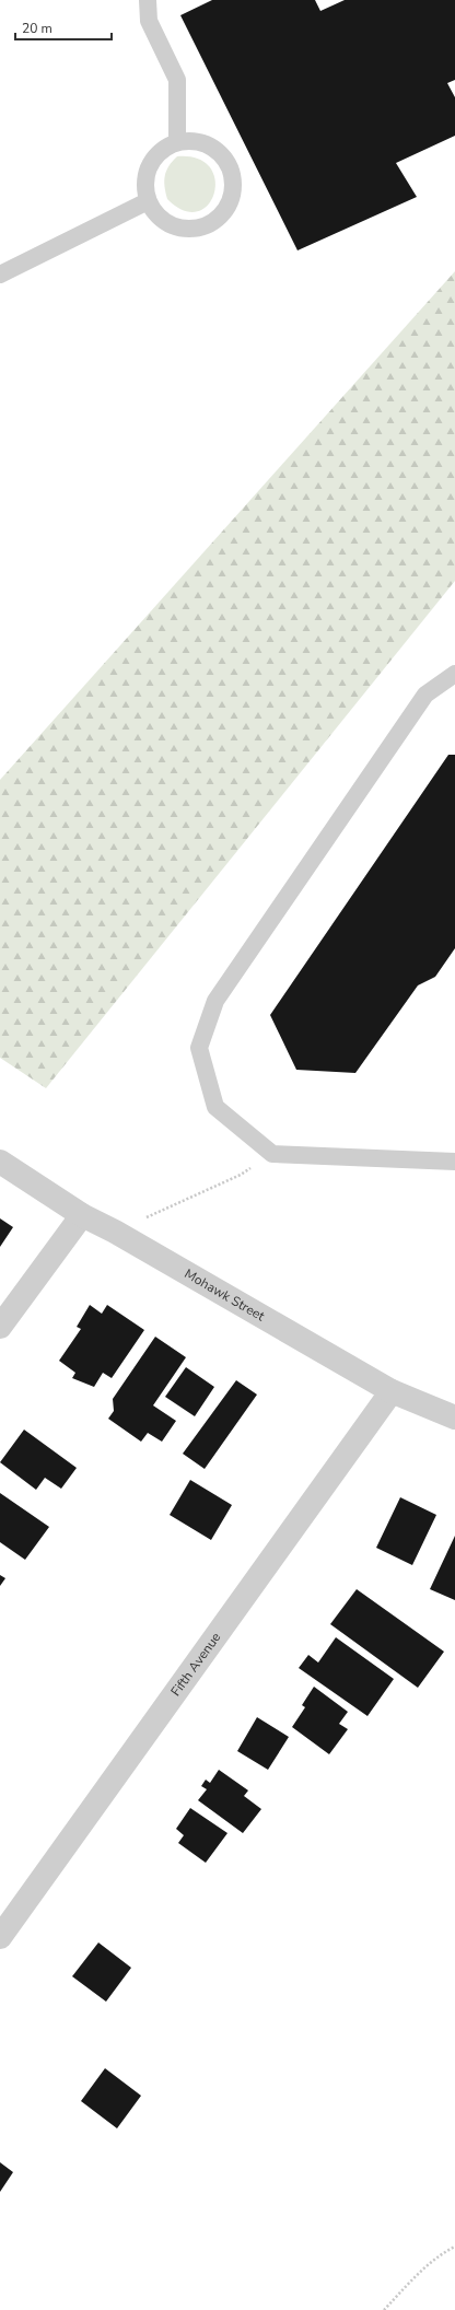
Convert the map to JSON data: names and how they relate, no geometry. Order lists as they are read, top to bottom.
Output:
{
  "streets": {
    "street": ["Mohawk Street", "Fifth Avenue"]
  },
  "crossings": [
    ["Mohawk Street", "Fifth Avenue"]
  ],
  "scale_bar": "20 m"
}
